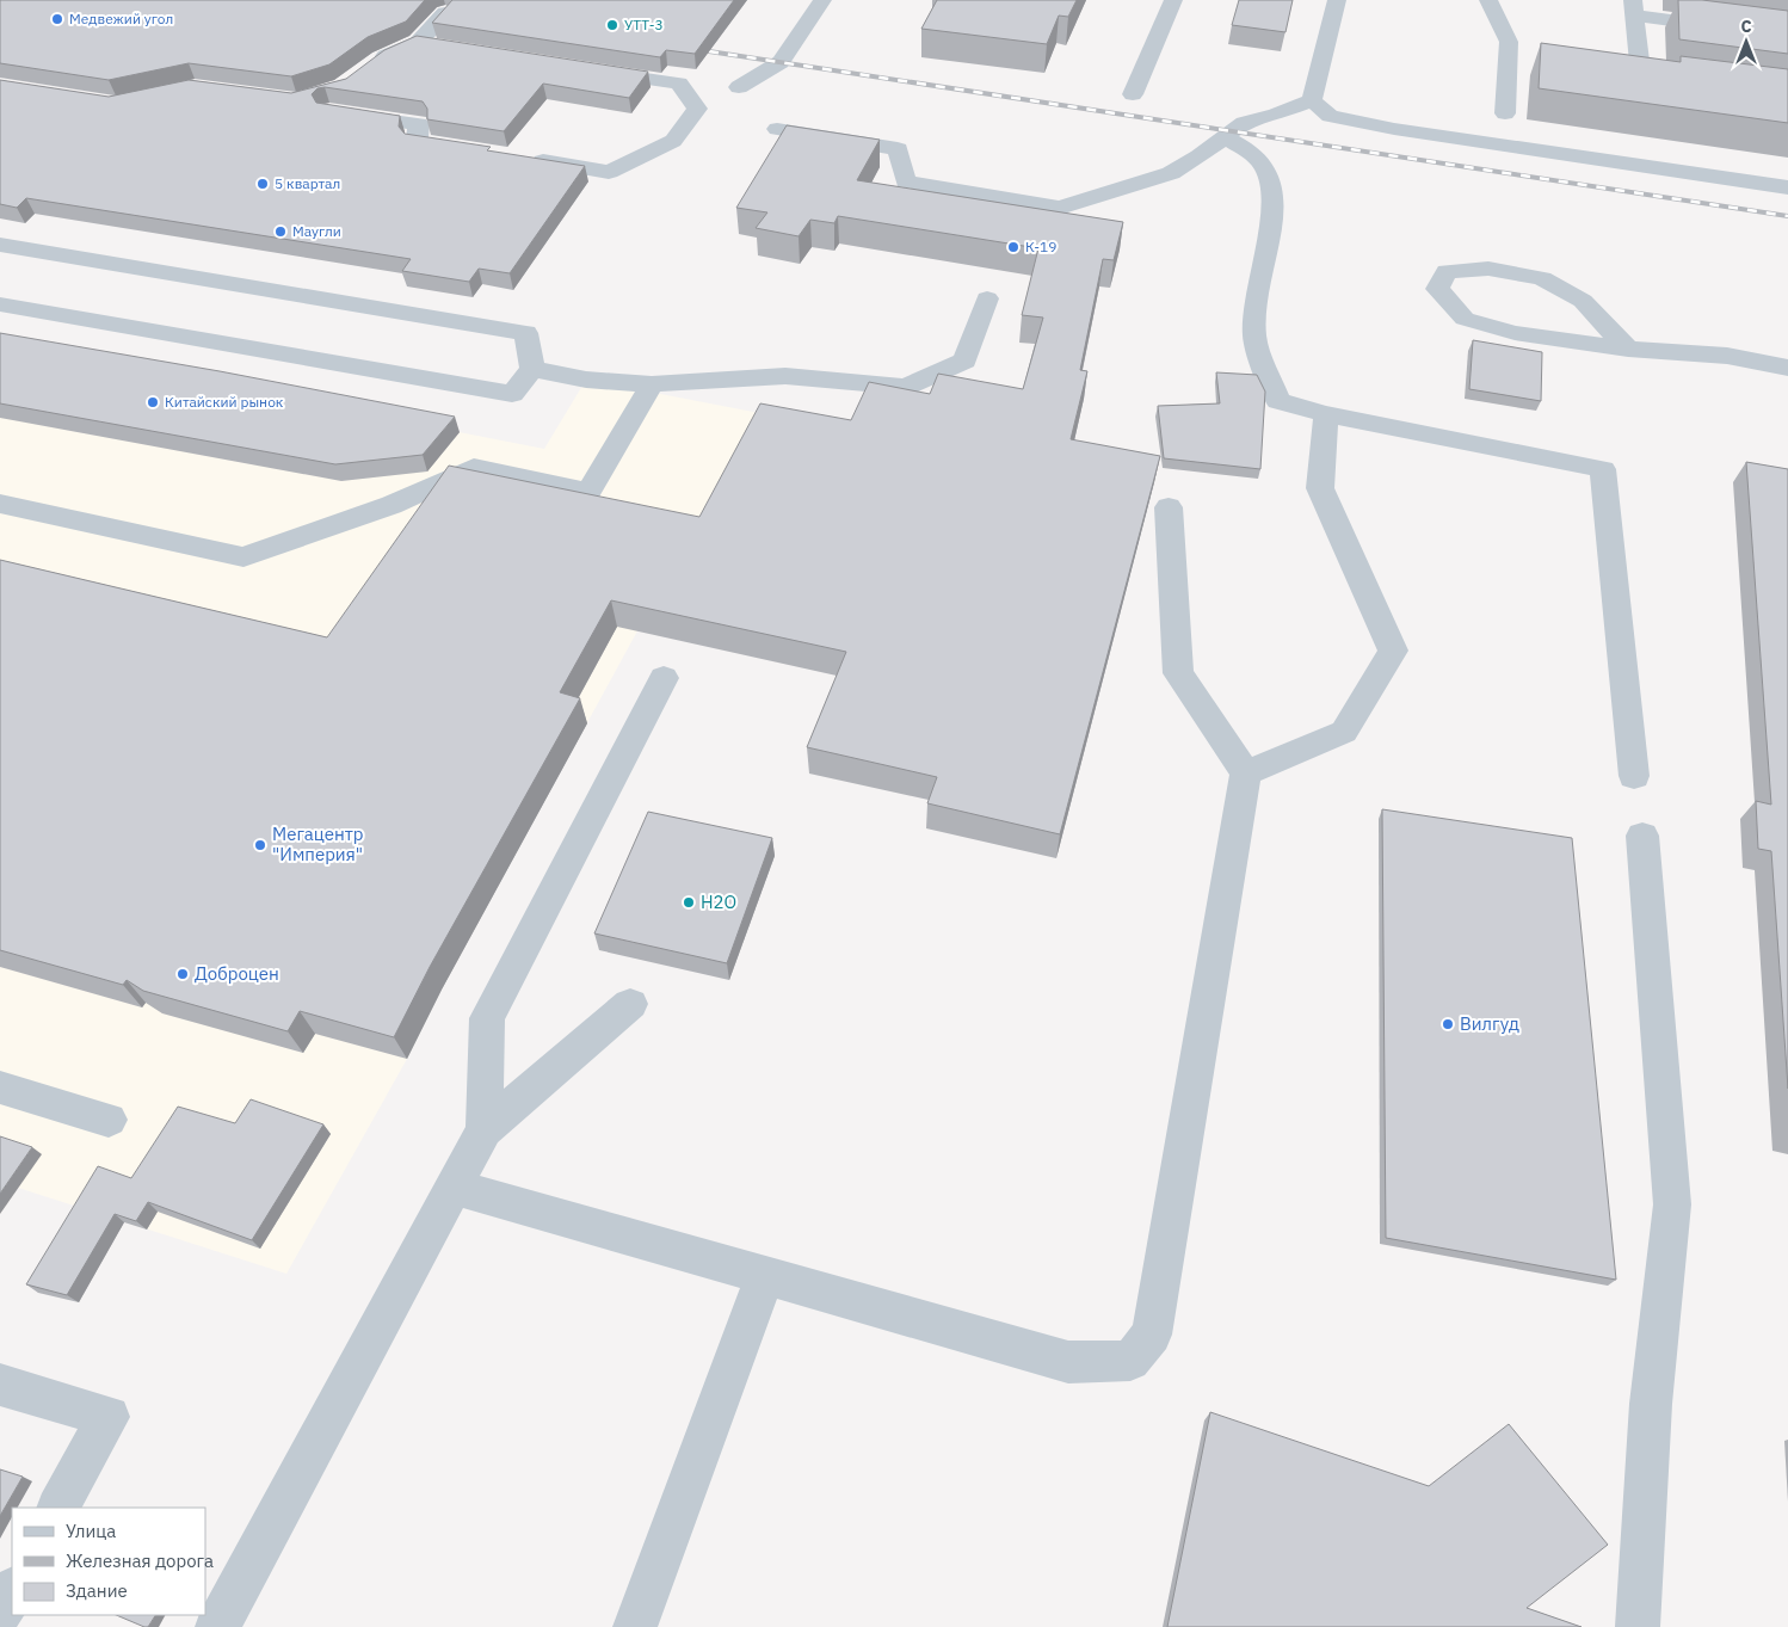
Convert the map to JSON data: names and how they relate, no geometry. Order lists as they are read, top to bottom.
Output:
{
  "places": [
    "Медвежий угол",
    "УТТ-3",
    "5 квартал",
    "Маугли",
    "К-19",
    "Китайский рынок",
    "Мегацентр \"Империя\"",
    "H2O",
    "Доброцен",
    "Вилгуд"
  ],
  "legend": ["Улица", "Железная дорога", "Здание"],
  "north": "top"
}
